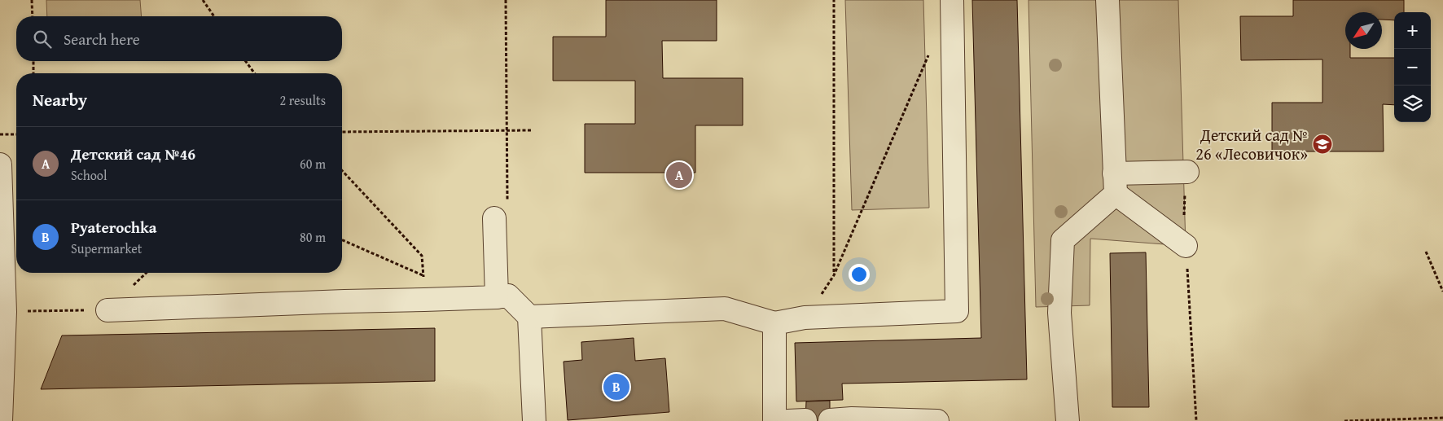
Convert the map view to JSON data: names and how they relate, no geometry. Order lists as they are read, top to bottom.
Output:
{
  "places": {
    "school or university": ["Детский сад № 26 «Лесовичок»"]
  },
  "north": "bottom left",
  "page": {
    "map_buttons": ["+", "−"],
    "search": "Search here",
    "heading": ["Nearby", "2 results"],
    "list": [
      {
        "mark": "A",
        "name": "Детский сад №46",
        "note": "School",
        "value": "60 m"
      },
      {
        "mark": "B",
        "name": "Pyaterochka",
        "note": "Supermarket",
        "value": "80 m"
      }
    ],
    "pins": ["A", "B"]
  }
}
